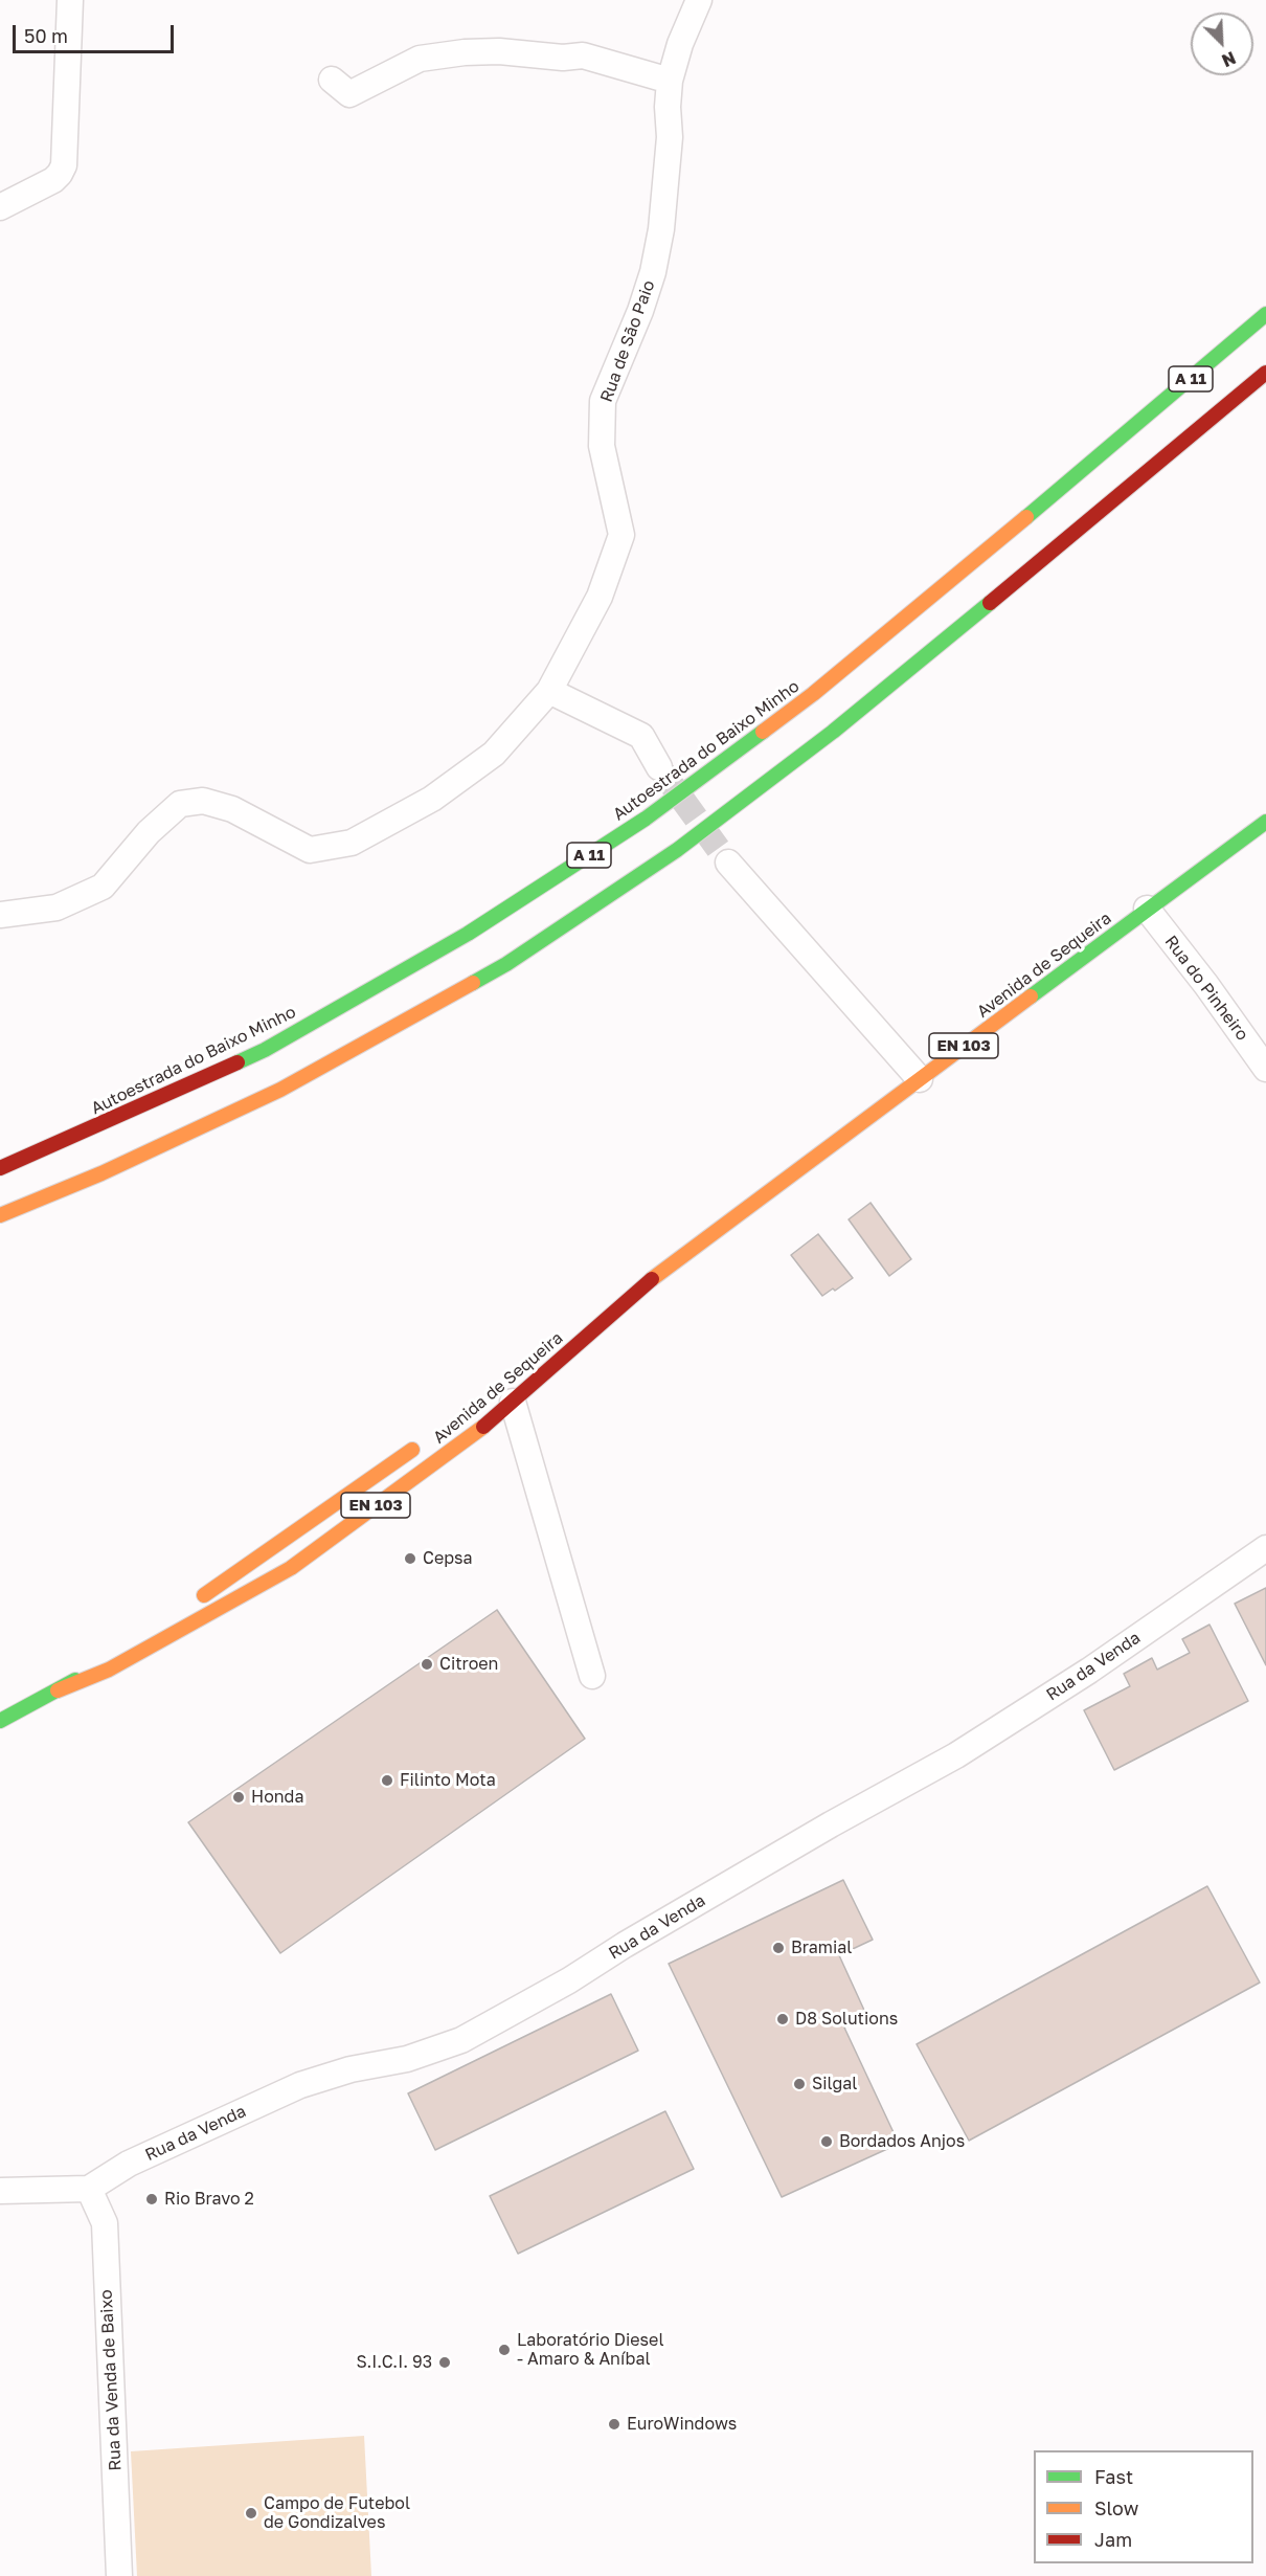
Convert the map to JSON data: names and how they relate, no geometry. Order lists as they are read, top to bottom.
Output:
{
  "streets": {
    "main road": [
      "A 11",
      "Autoestrada do Baixo Minho",
      "Avenida de Sequeira",
      "EN 103"
    ],
    "street": [
      "Rua de São Paio",
      "Rua do Pinheiro",
      "Rua da Venda",
      "Rua da Venda de Baixo"
    ]
  },
  "crossings": [
    ["Avenida de Sequeira", "Rua do Pinheiro"],
    ["Rua da Venda", "Rua da Venda de Baixo"]
  ],
  "places": [
    "Cepsa",
    "Citroen",
    "Filinto Mota",
    "Honda",
    "Bramial",
    "D8 Solutions",
    "Silgal",
    "Bordados Anjos",
    "Rio Bravo 2",
    "Laboratório Diesel - Amaro & Aníbal",
    "S.I.C.I. 93",
    "EuroWindows",
    "Campo de Futebol de Gondizalves"
  ],
  "legend": ["Fast", "Slow", "Jam"],
  "scale_bar": "50 m",
  "north": "bottom right"
}
